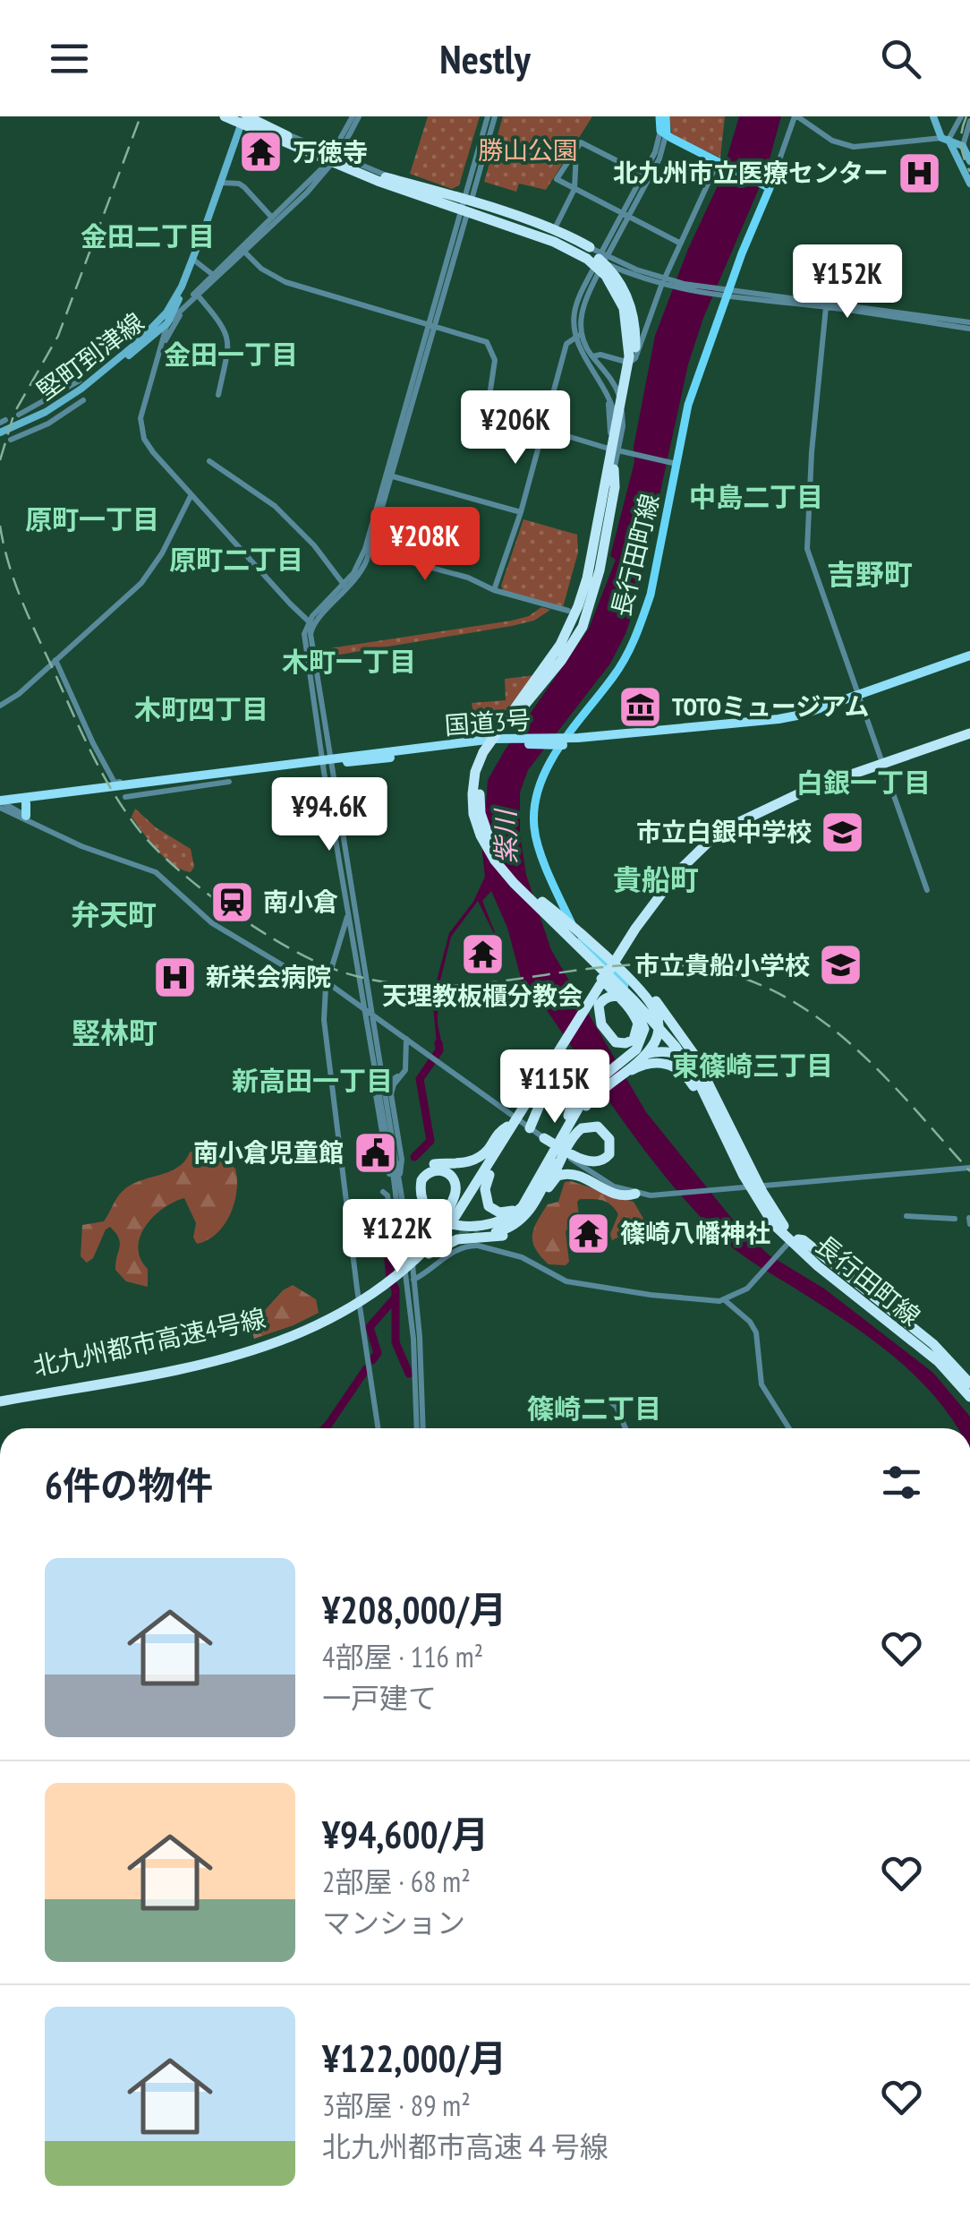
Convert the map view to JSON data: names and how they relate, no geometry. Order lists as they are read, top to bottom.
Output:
{
  "streets": {
    "highway": ["国道3号"],
    "main road": ["堅町到津線", "長行田町線"]
  },
  "crossings": [
    ["長行田町線", "国道3号"]
  ],
  "districts": [
    "金田二丁目",
    "金田一丁目",
    "中島二丁目",
    "原町一丁目",
    "原町二丁目",
    "吉野町",
    "木町一丁目",
    "木町四丁目",
    "白銀一丁目",
    "貴船町",
    "弁天町",
    "竪林町",
    "東篠崎三丁目",
    "新高田一丁目",
    "篠崎二丁目"
  ],
  "water": ["紫川"],
  "parks": ["勝山公園"],
  "places": {
    "temple": ["万徳寺", "天理教板櫃分教会", "篠崎八幡神社"],
    "hospital": ["北九州市立医療センター", "新栄会病院"],
    "museum": ["TOTOミュージアム"],
    "school or university": ["市立白銀中学校", "市立貴船小学校"],
    "station": ["南小倉"],
    "public building": ["南小倉児童館"]
  },
  "page": {
    "header": "Nestly",
    "price": [
      "¥152K",
      "¥206K",
      "¥208K",
      "¥94.6K",
      "¥115K",
      "¥122K"
    ],
    "heading": "6件の物件",
    "list": [
      {
        "name": "¥208,000/月",
        "note": "4部屋 · 116 m² · 一戸建て"
      },
      {
        "name": "¥94,600/月",
        "note": "2部屋 · 68 m² · マンション"
      },
      {
        "name": "¥122,000/月",
        "note": "3部屋 · 89 m² · 北九州都市高速４号線"
      }
    ]
  }
}
